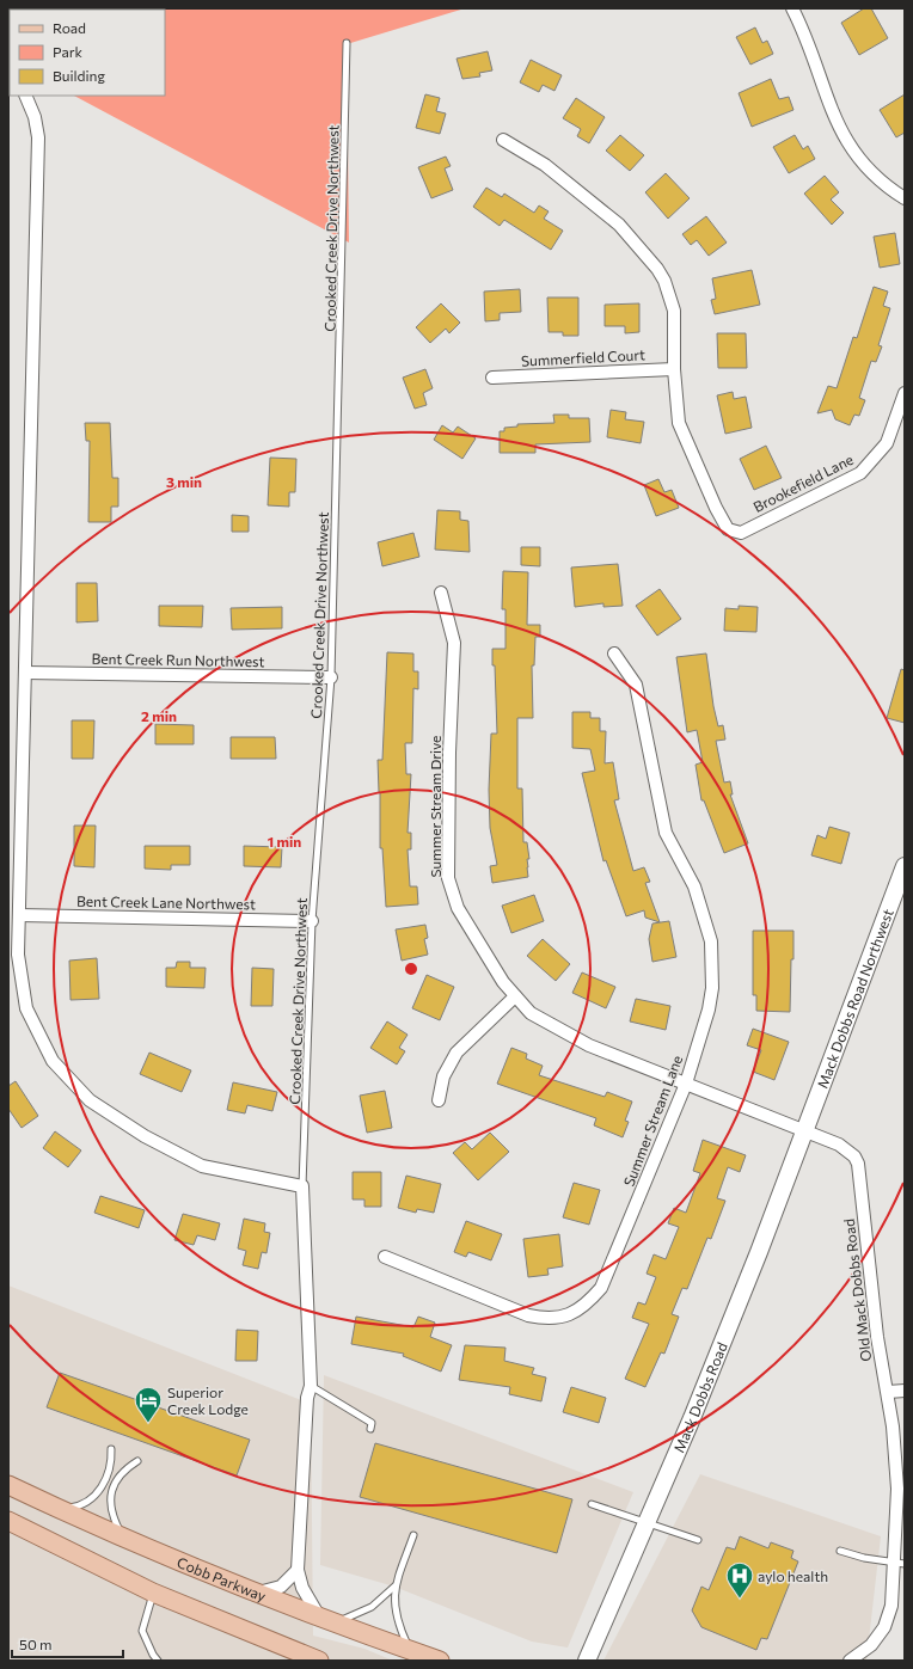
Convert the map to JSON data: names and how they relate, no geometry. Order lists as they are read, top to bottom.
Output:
{
  "streets": {
    "main road": ["Cobb Parkway"],
    "street": [
      "Summerfield Court",
      "Brookefield Lane",
      "Bent Creek Run Northwest",
      "Summer Stream Drive",
      "Bent Creek Lane Northwest",
      "Mack Dobbs Road Northwest",
      "Summer Stream Lane",
      "Old Mack Dobbs Road",
      "Mack Dobbs Road"
    ],
    "lane": ["Crooked Creek Drive Northwest"]
  },
  "crossings": [
    ["Crooked Creek Drive Northwest", "Bent Creek Run Northwest"],
    ["Crooked Creek Drive Northwest", "Bent Creek Lane Northwest"],
    ["Summerfield Court", "Brookefield Lane"],
    ["Summer Stream Drive", "Mack Dobbs Road Northwest"],
    ["Summer Stream Drive", "Summer Stream Lane"],
    ["Summer Stream Drive", "Old Mack Dobbs Road"],
    ["Summer Stream Drive", "Mack Dobbs Road"],
    ["Mack Dobbs Road Northwest", "Old Mack Dobbs Road"],
    ["Mack Dobbs Road Northwest", "Mack Dobbs Road"],
    ["Old Mack Dobbs Road", "Mack Dobbs Road"]
  ],
  "places": {
    "hotel": ["Superior Creek Lodge"],
    "hospital": ["aylo health"]
  },
  "legend": ["Road", "Park", "Building"],
  "scale_bar": "50 m",
  "rings": ["3 min", "2 min", "1 min"]
}
